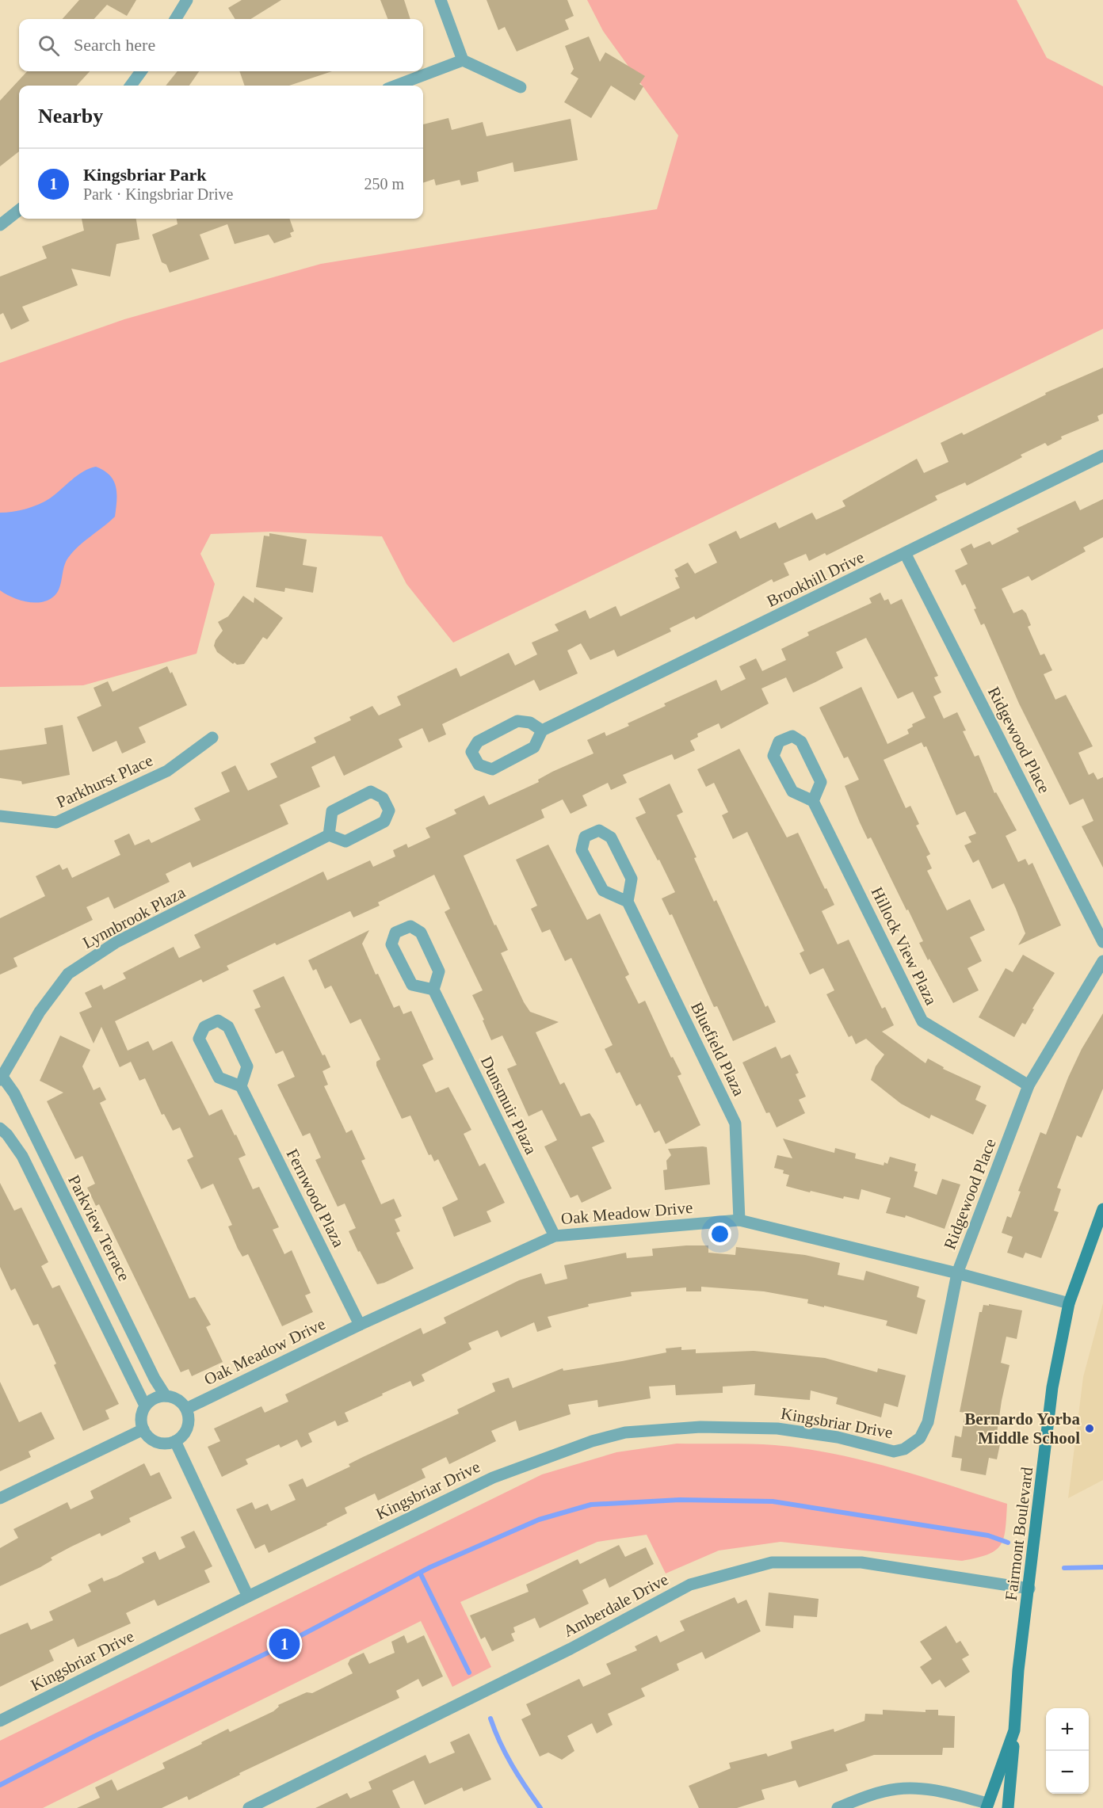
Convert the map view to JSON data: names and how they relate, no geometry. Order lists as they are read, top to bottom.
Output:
{
  "streets": {
    "main road": ["Fairmont Boulevard"],
    "street": [
      "Brookhill Drive",
      "Ridgewood Place",
      "Parkhurst Place",
      "Lynnbrook Plaza",
      "Hillock View Plaza",
      "Bluefield Plaza",
      "Dunsmuir Plaza",
      "Fernwood Plaza",
      "Oak Meadow Drive",
      "Parkview Terrace",
      "Kingsbriar Drive",
      "Amberdale Drive"
    ]
  },
  "crossings": [
    ["Brookhill Drive", "Ridgewood Place"],
    ["Ridgewood Place", "Hillock View Plaza"],
    ["Ridgewood Place", "Oak Meadow Drive"],
    ["Ridgewood Place", "Kingsbriar Drive"],
    ["Lynnbrook Plaza", "Parkview Terrace"],
    ["Bluefield Plaza", "Oak Meadow Drive"],
    ["Dunsmuir Plaza", "Oak Meadow Drive"],
    ["Fernwood Plaza", "Oak Meadow Drive"],
    ["Oak Meadow Drive", "Parkview Terrace"],
    ["Oak Meadow Drive", "Fairmont Boulevard"],
    ["Fairmont Boulevard", "Amberdale Drive"]
  ],
  "places": ["Bernardo Yorba Middle School"],
  "page": {
    "search": "Search here",
    "heading": "Nearby",
    "list": [
      {
        "mark": "1",
        "name": "Kingsbriar Park",
        "note": "Park · Kingsbriar Drive",
        "value": "250 m"
      }
    ],
    "pins": "1",
    "map_buttons": ["+", "−"]
  }
}
